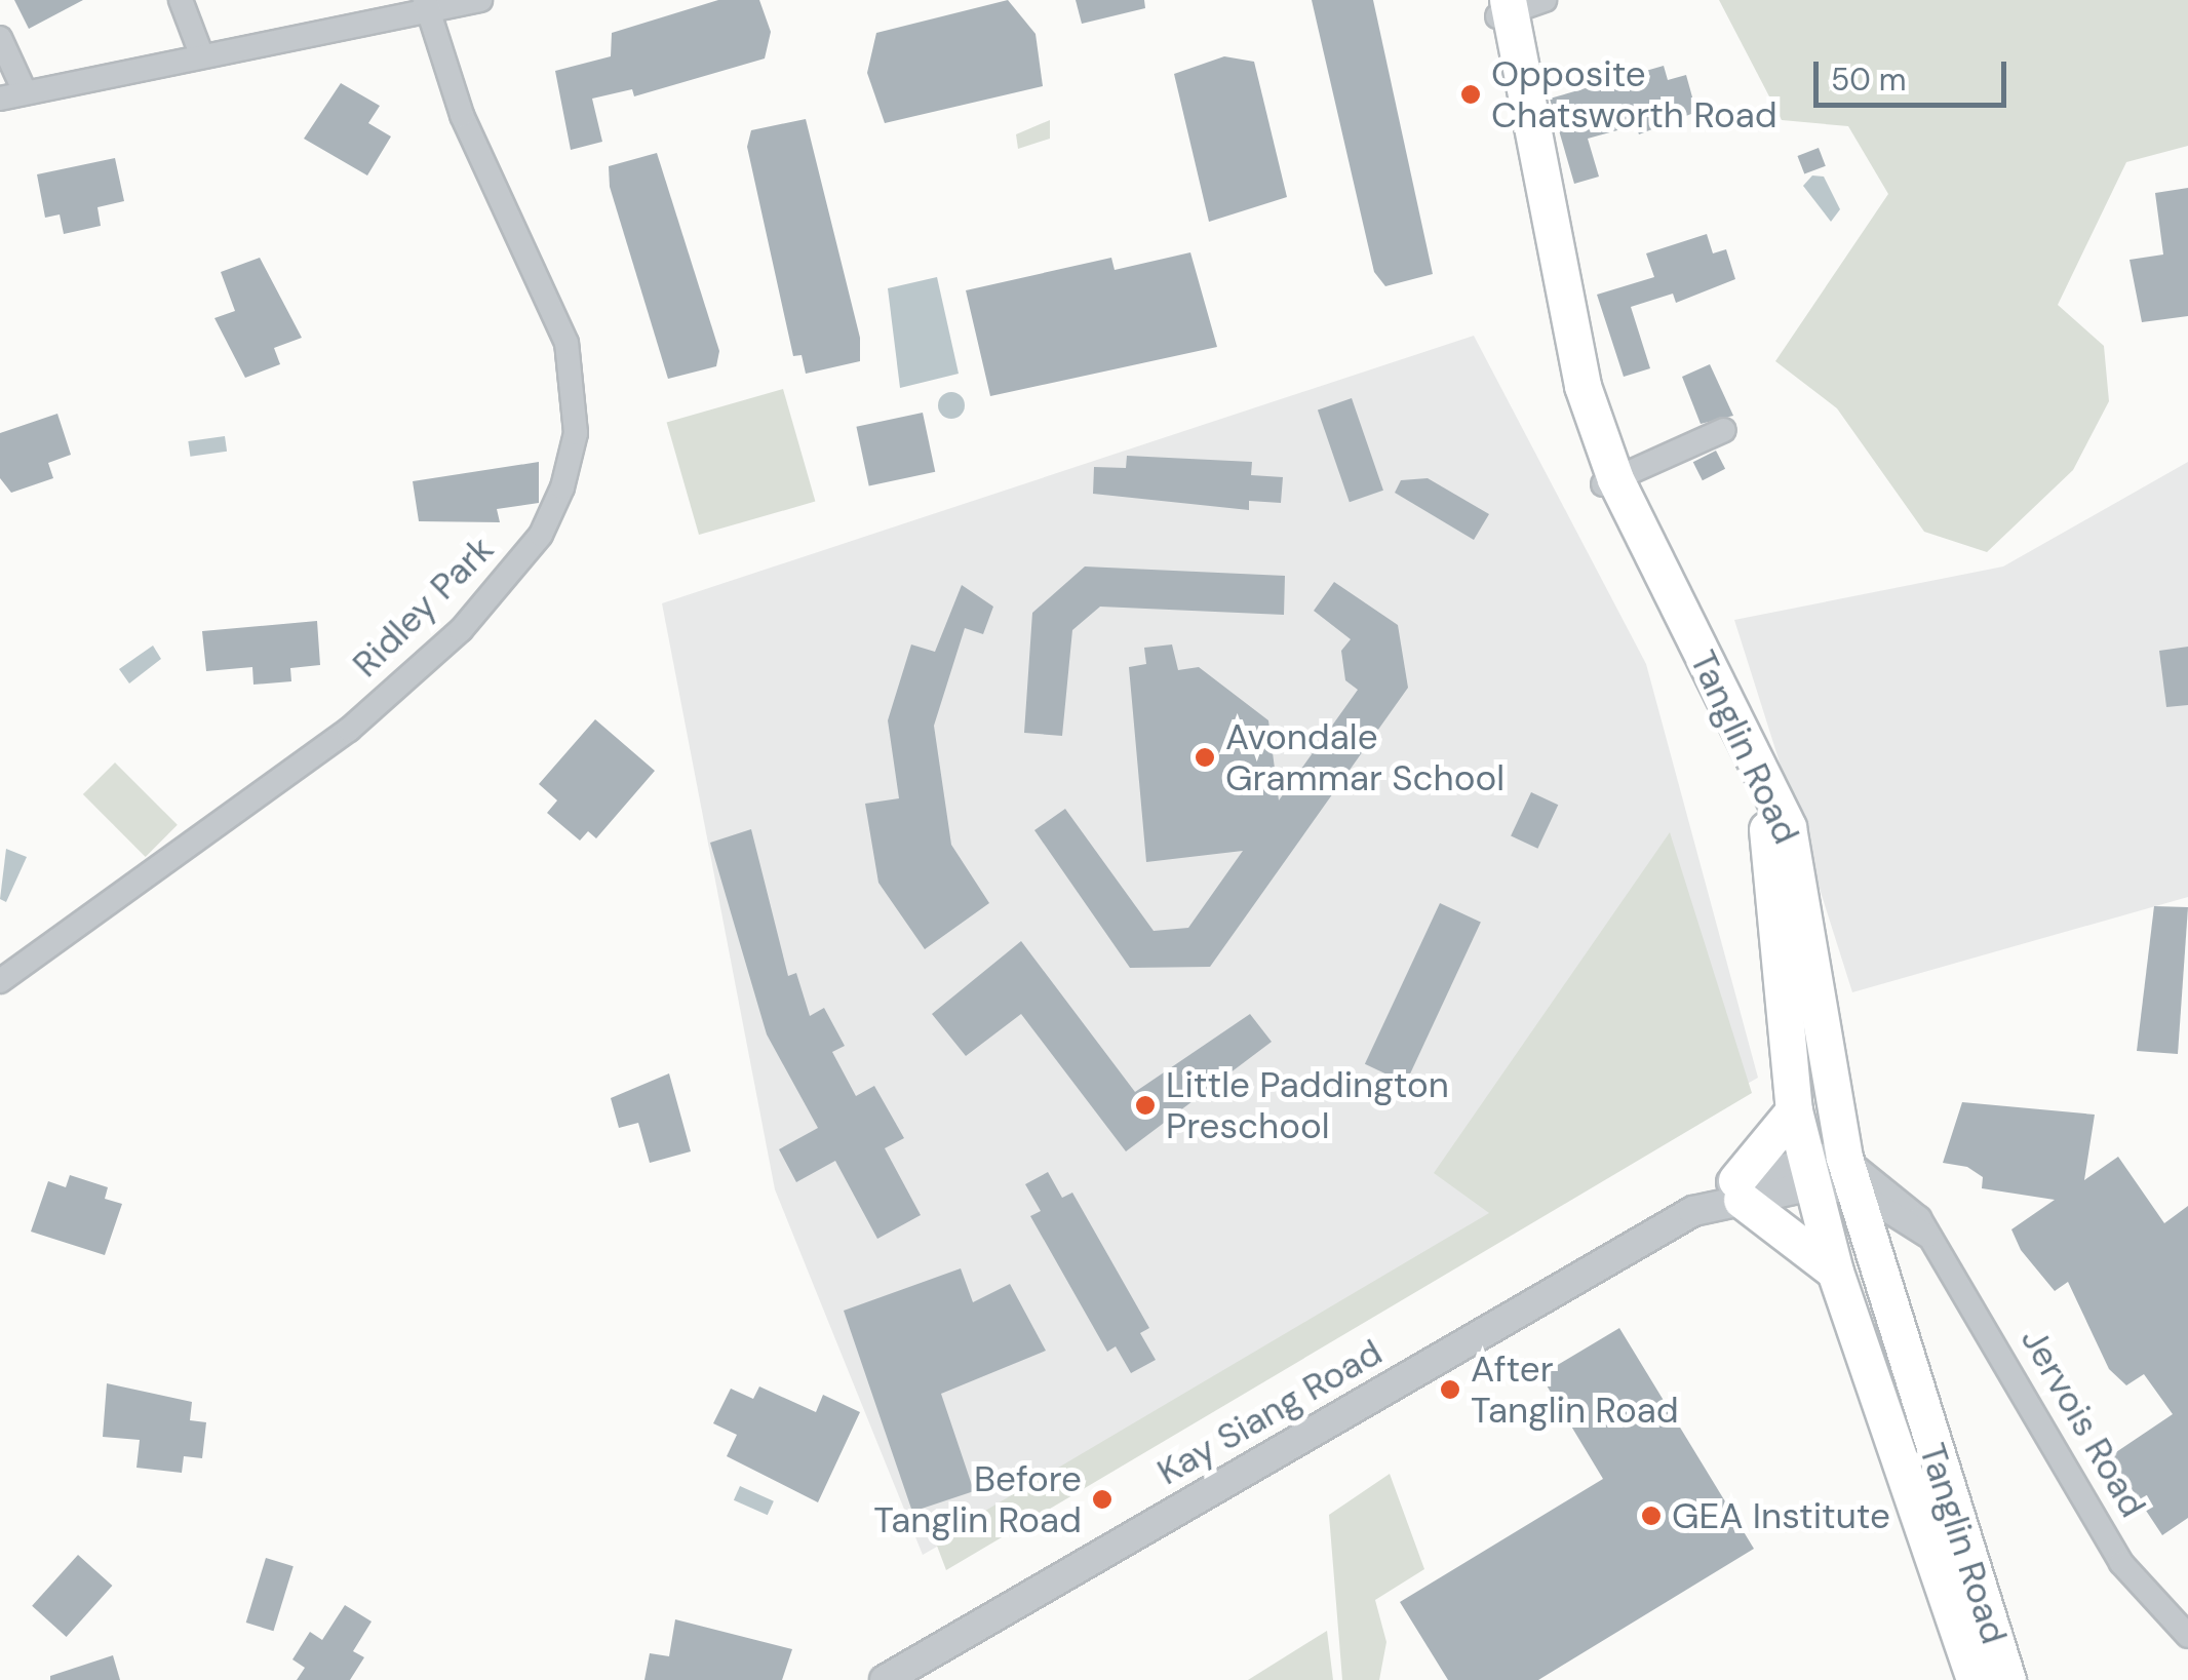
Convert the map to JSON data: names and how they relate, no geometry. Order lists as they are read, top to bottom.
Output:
{
  "streets": {
    "main road": ["Tanglin Road"],
    "street": ["Ridley Park", "Kay Siang Road", "Jervois Road"]
  },
  "crossings": [
    ["Tanglin Road", "Kay Siang Road"],
    ["Tanglin Road", "Jervois Road"]
  ],
  "places": [
    "Opposite Chatsworth Road",
    "Avondale Grammar School",
    "Little Paddington Preschool",
    "After Tanglin Road",
    "Before Tanglin Road",
    "GEA Institute"
  ],
  "scale_bar": "50 m"
}
